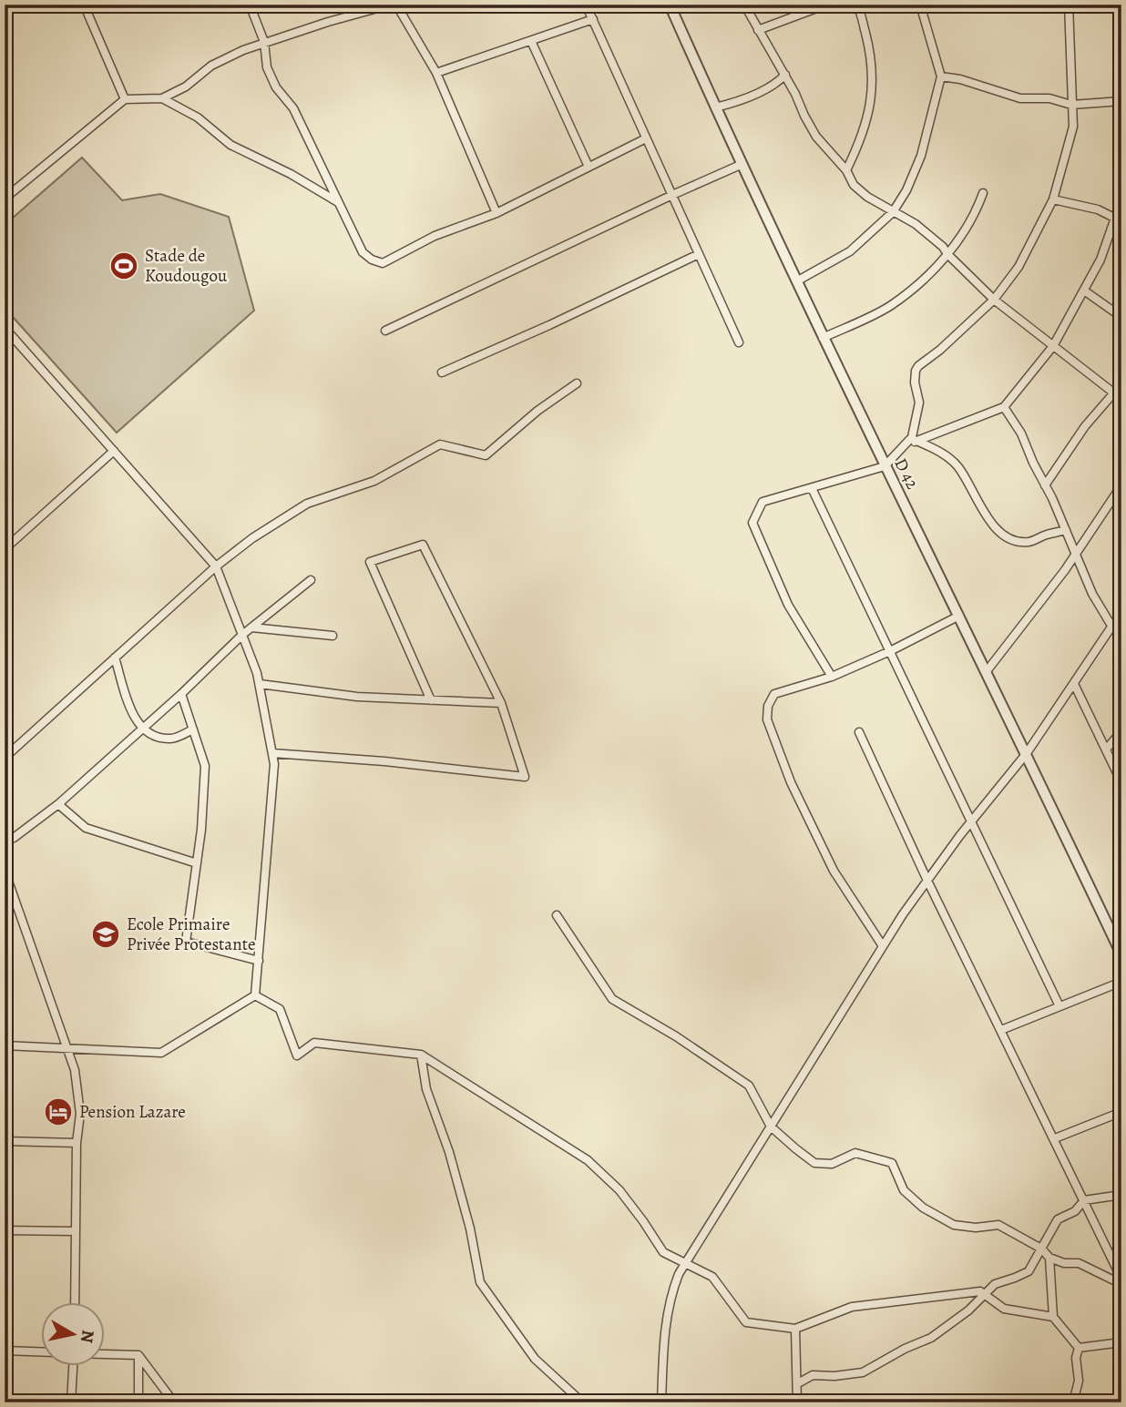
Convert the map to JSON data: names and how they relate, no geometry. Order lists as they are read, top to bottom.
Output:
{
  "streets": {
    "street": ["D 42"]
  },
  "places": {
    "sports": ["Stade de Koudougou"],
    "school or university": ["Ecole Primaire Privée Protestante"],
    "hotel": ["Pension Lazare"]
  },
  "north": "right"
}
